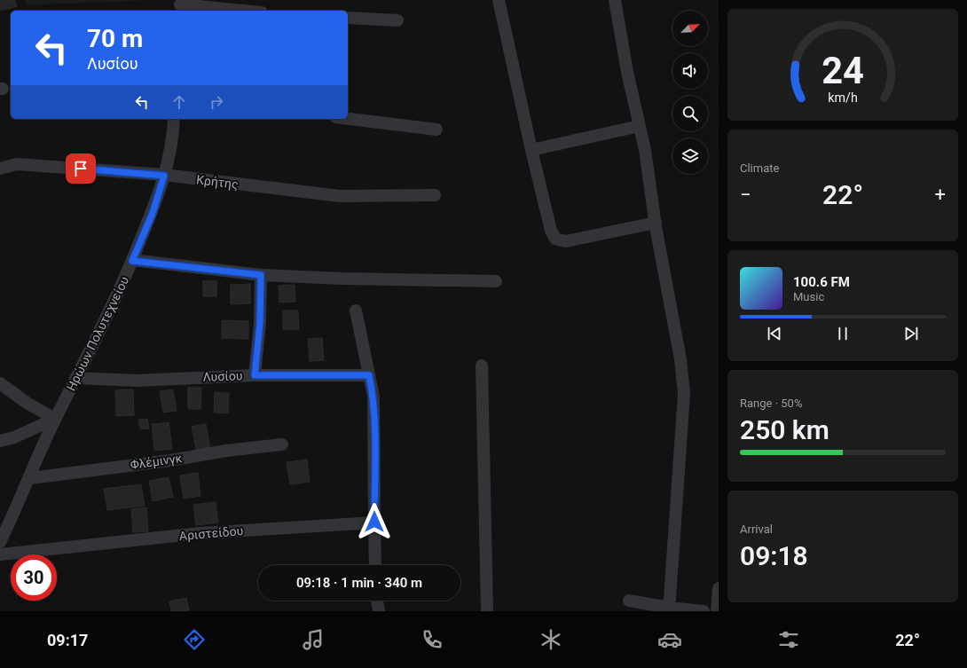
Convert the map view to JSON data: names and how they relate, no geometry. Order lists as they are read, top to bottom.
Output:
{
  "streets": {
    "street": [
      "Κρήτης",
      "Ηρώων Πολυτεχνείου",
      "Λυσίου",
      "Φλέμινγκ",
      "Αριστείδου"
    ]
  },
  "crossings": [
    ["Κρήτης", "Ηρώων Πολυτεχνείου"],
    ["Ηρώων Πολυτεχνείου", "Λυσίου"],
    ["Ηρώων Πολυτεχνείου", "Φλέμινγκ"]
  ],
  "north": "top right",
  "page": {
    "turn": ["70 m", "Λυσίου"],
    "tile": [
      "Climate",
      ["Range · 50%", "250 km"],
      ["Arrival", "09:18"]
    ],
    "heat": ["−", "22°", "+"],
    "song": ["100.6 FM", "Music"],
    "limit": "30",
    "trip": "09:18 · 1 min · 340 m",
    "tabs": ["09:17", "22°"],
    "gauge": ["24", "km/h"]
  }
}
